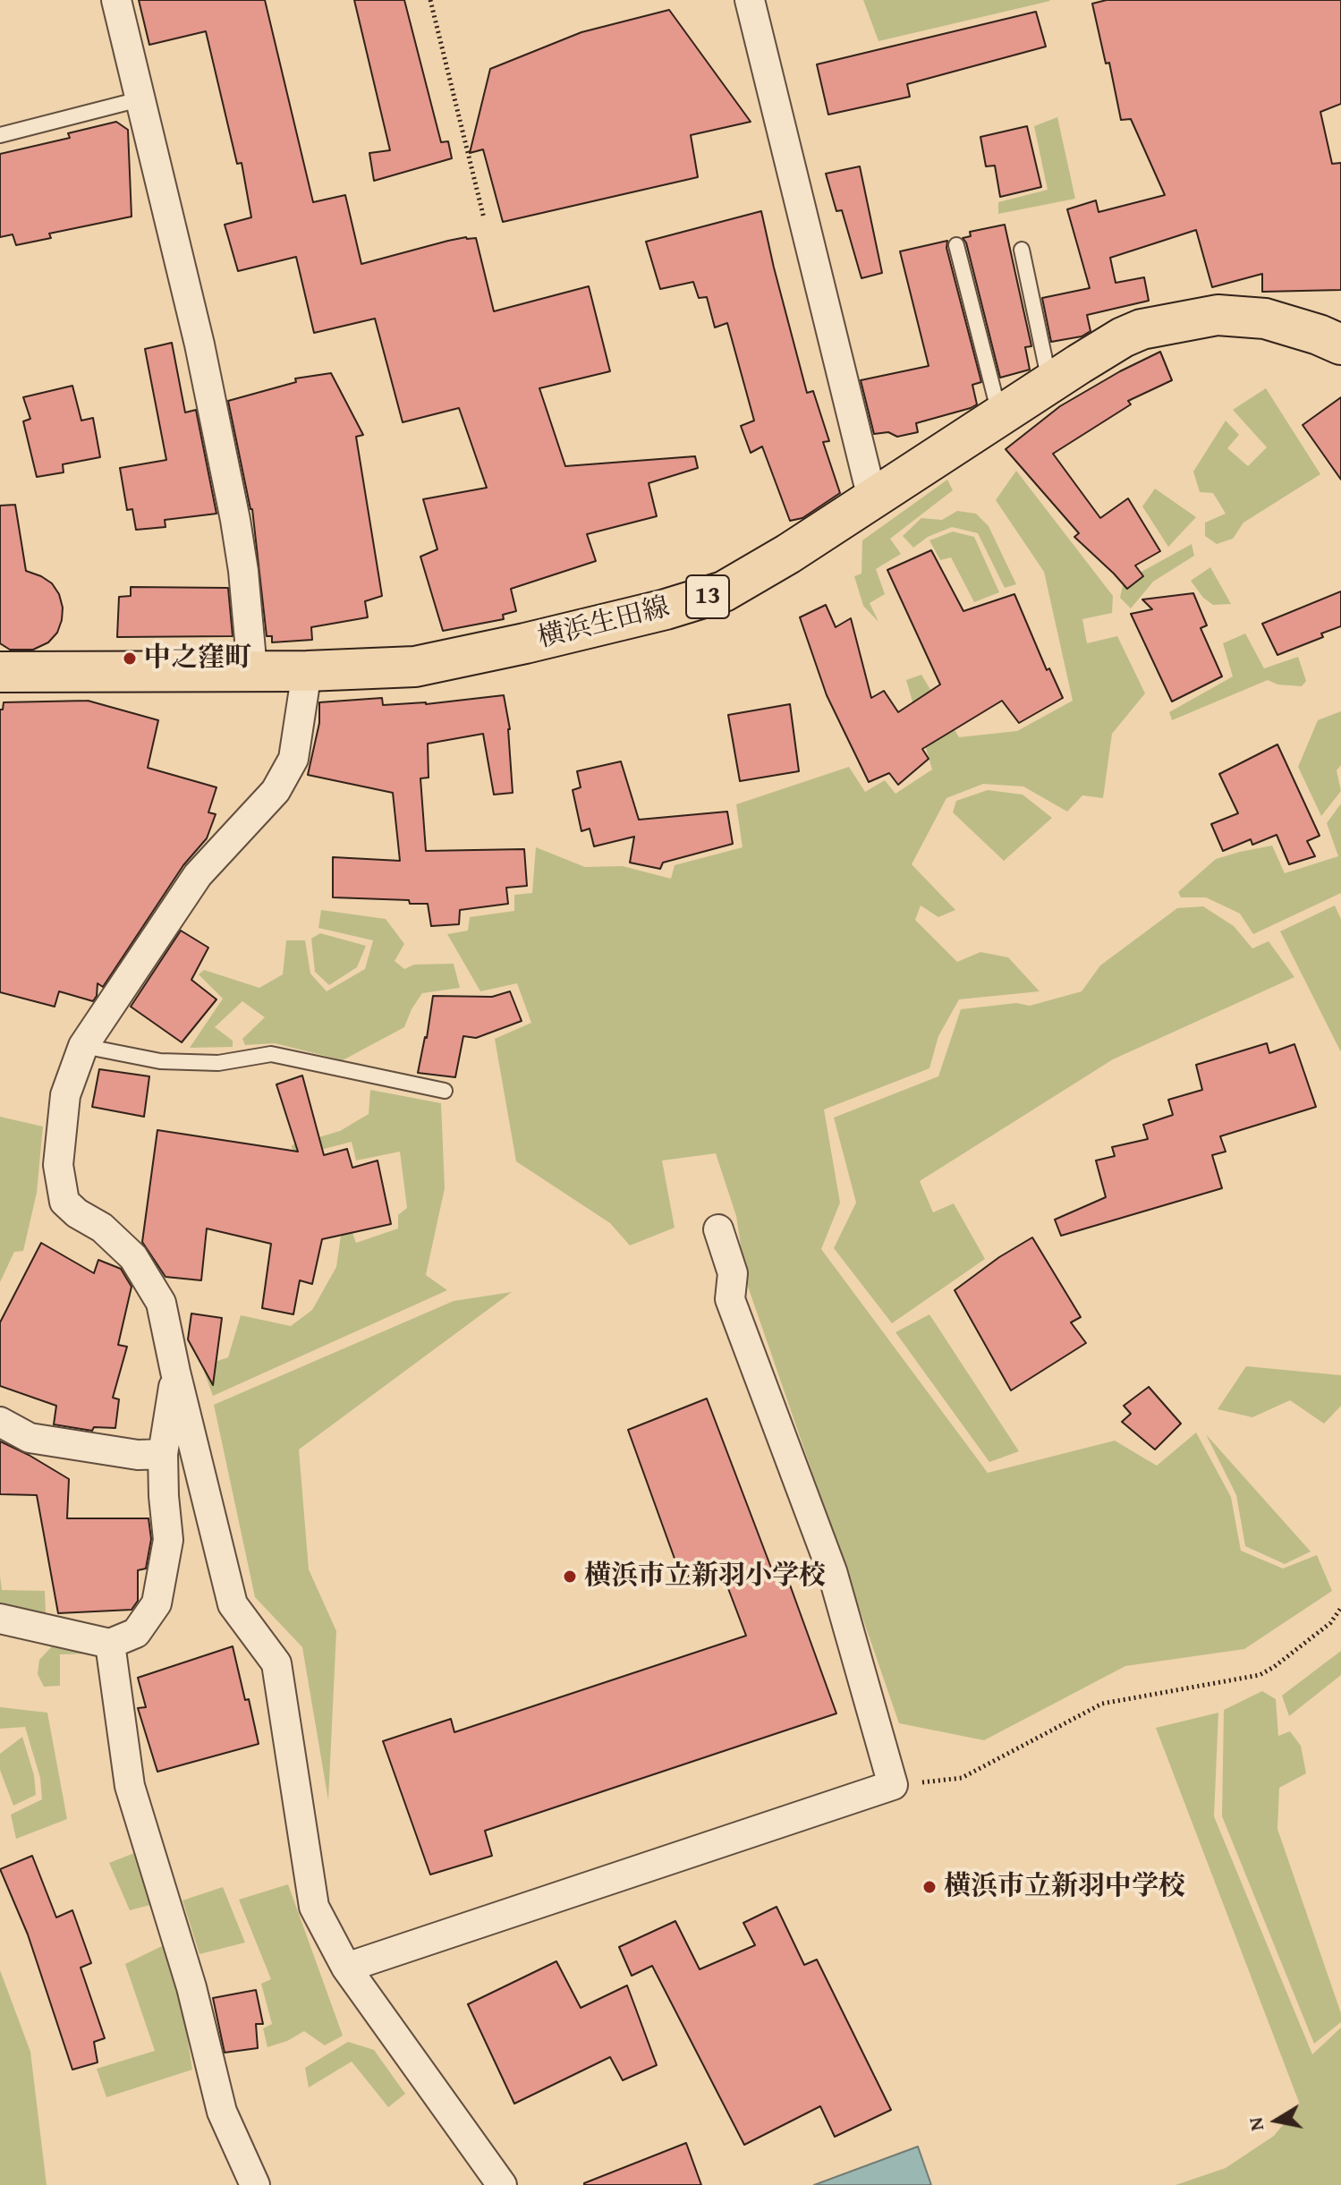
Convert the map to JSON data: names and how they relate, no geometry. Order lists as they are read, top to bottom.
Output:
{
  "streets": {
    "main road": ["13", "横浜生田線"]
  },
  "places": ["中之窪町", "横浜市立新羽小学校", "横浜市立新羽中学校"],
  "north": "left"
}
